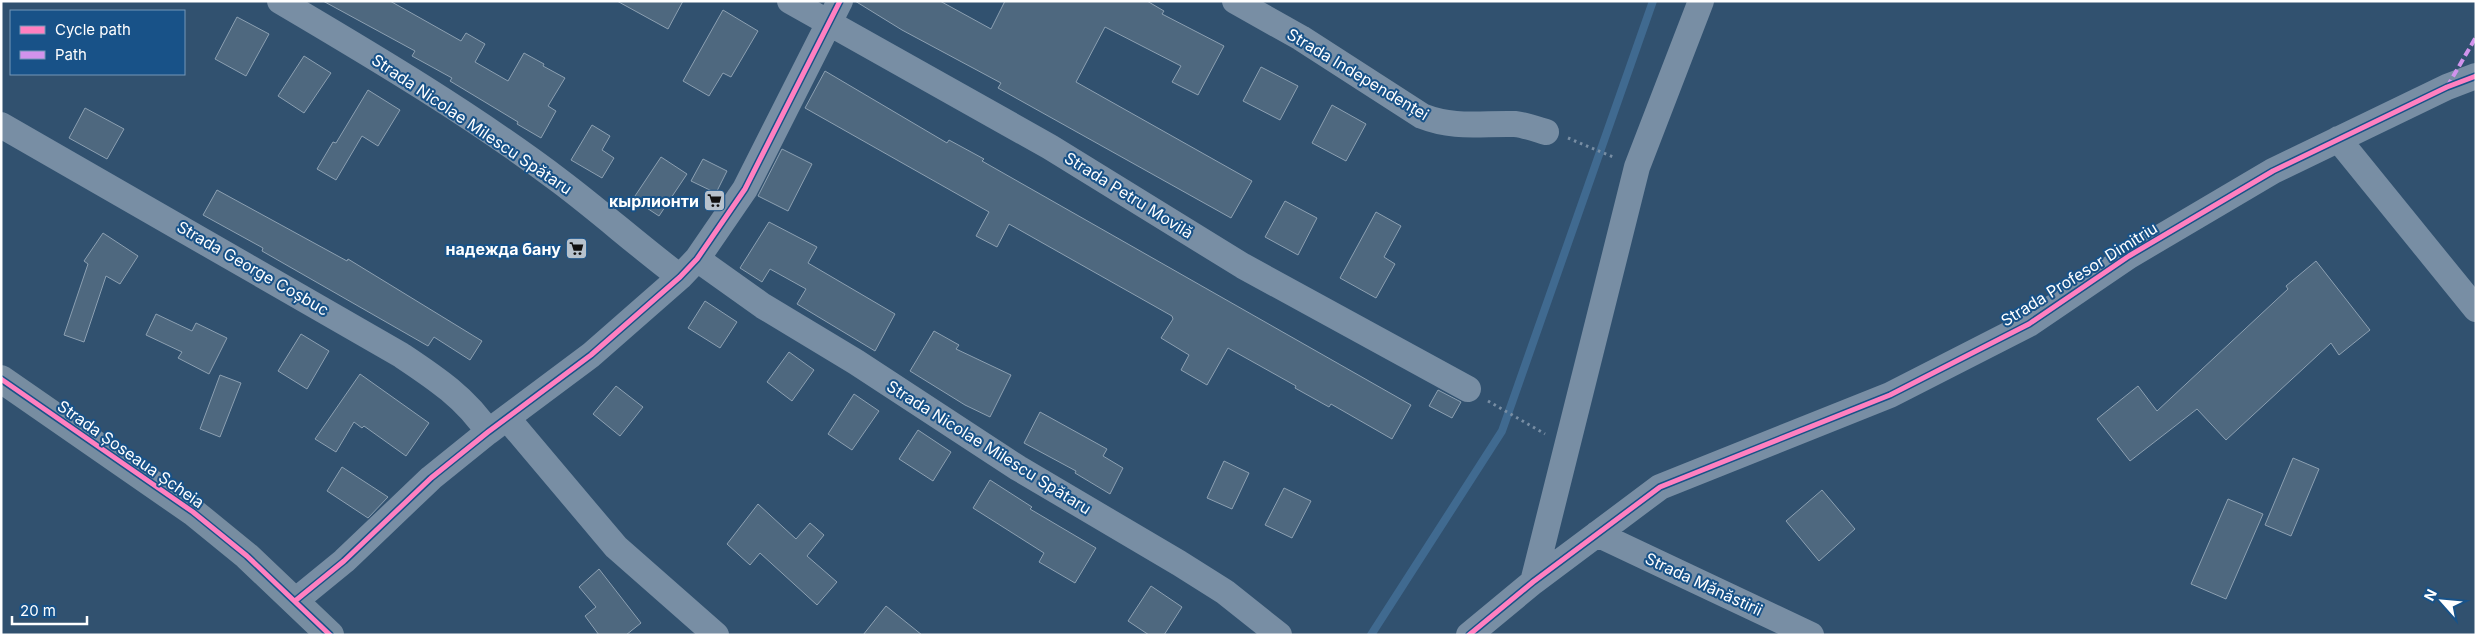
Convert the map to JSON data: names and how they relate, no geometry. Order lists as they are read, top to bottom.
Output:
{
  "streets": {
    "main road": ["Strada Șoseaua Șcheia"],
    "street": [
      "Strada Independenței",
      "Strada Nicolae Milescu Spătaru",
      "Strada Petru Movilă",
      "Strada George Coșbuc",
      "Strada Profesor Dimitriu",
      "Strada Mănăstirii"
    ]
  },
  "crossings": [
    ["Strada Profesor Dimitriu", "Strada Mănăstirii"]
  ],
  "places": {
    "supermarket": ["кырлионти", "надежда бану"]
  },
  "legend": ["Cycle path", "Path"],
  "scale_bar": "20 m",
  "north": "top left"
}
